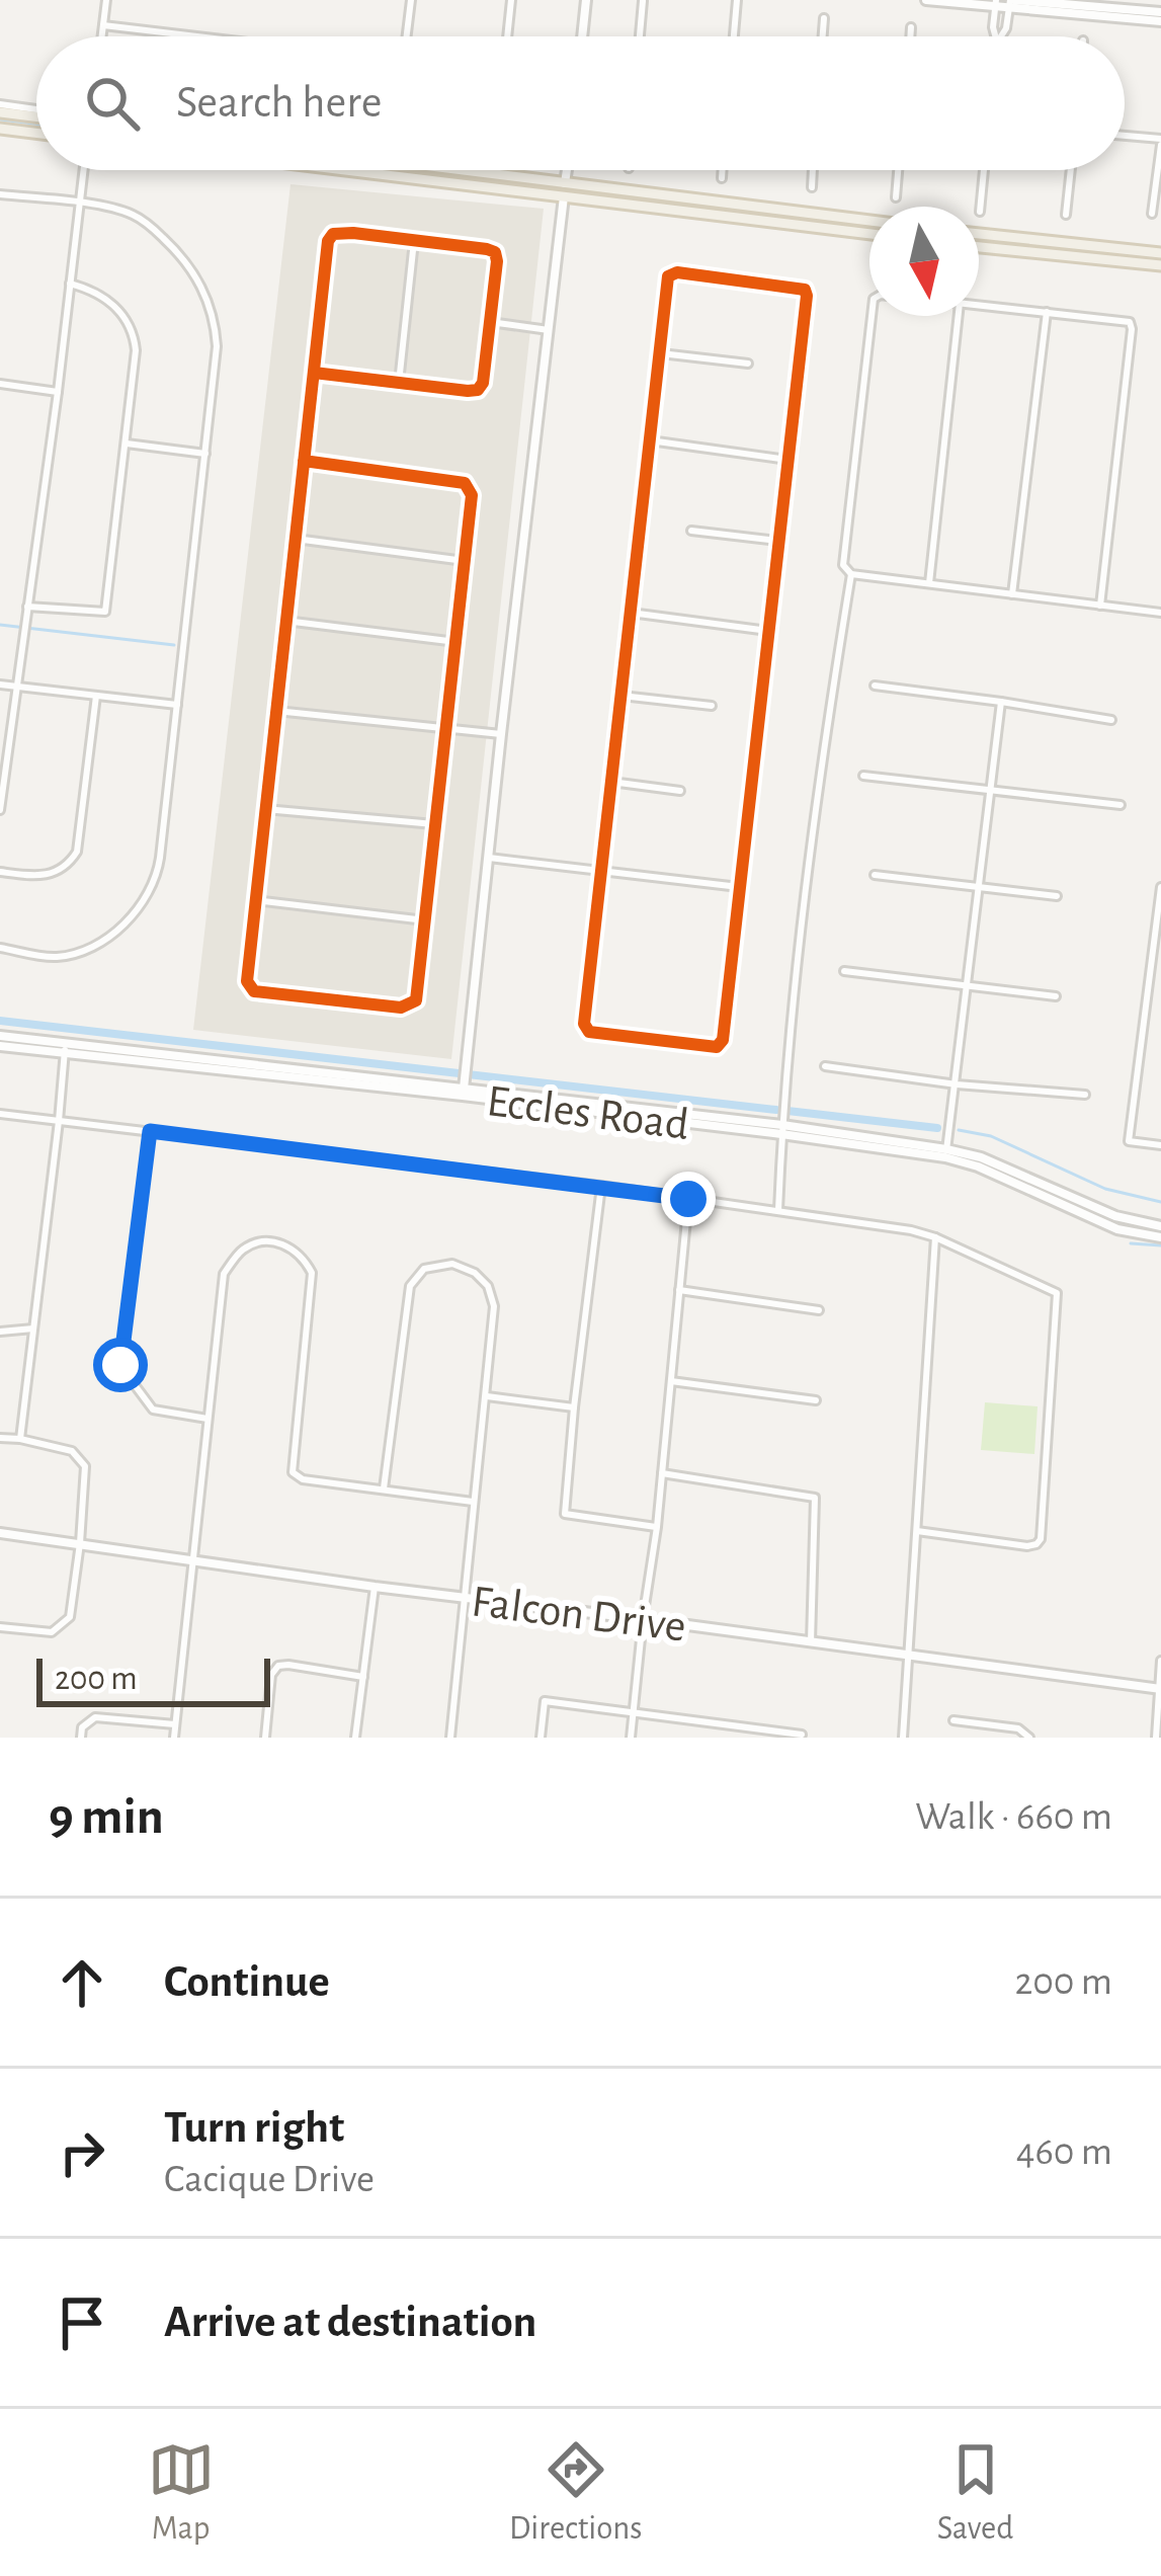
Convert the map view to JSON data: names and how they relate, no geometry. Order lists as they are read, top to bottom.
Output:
{
  "streets": {
    "street": ["Eccles Road", "Falcon Drive"]
  },
  "scale_bar": "200 m",
  "north": "bottom",
  "page": {
    "search": "Search here",
    "scale": "200 m",
    "heading": ["9 min", "Walk · 660 m"],
    "list": [
      ["Continue", "200 m"],
      ["Turn right", "Cacique Drive", "460 m"],
      "Arrive at destination"
    ],
    "nav": ["Map", "Directions", "Saved"]
  }
}
